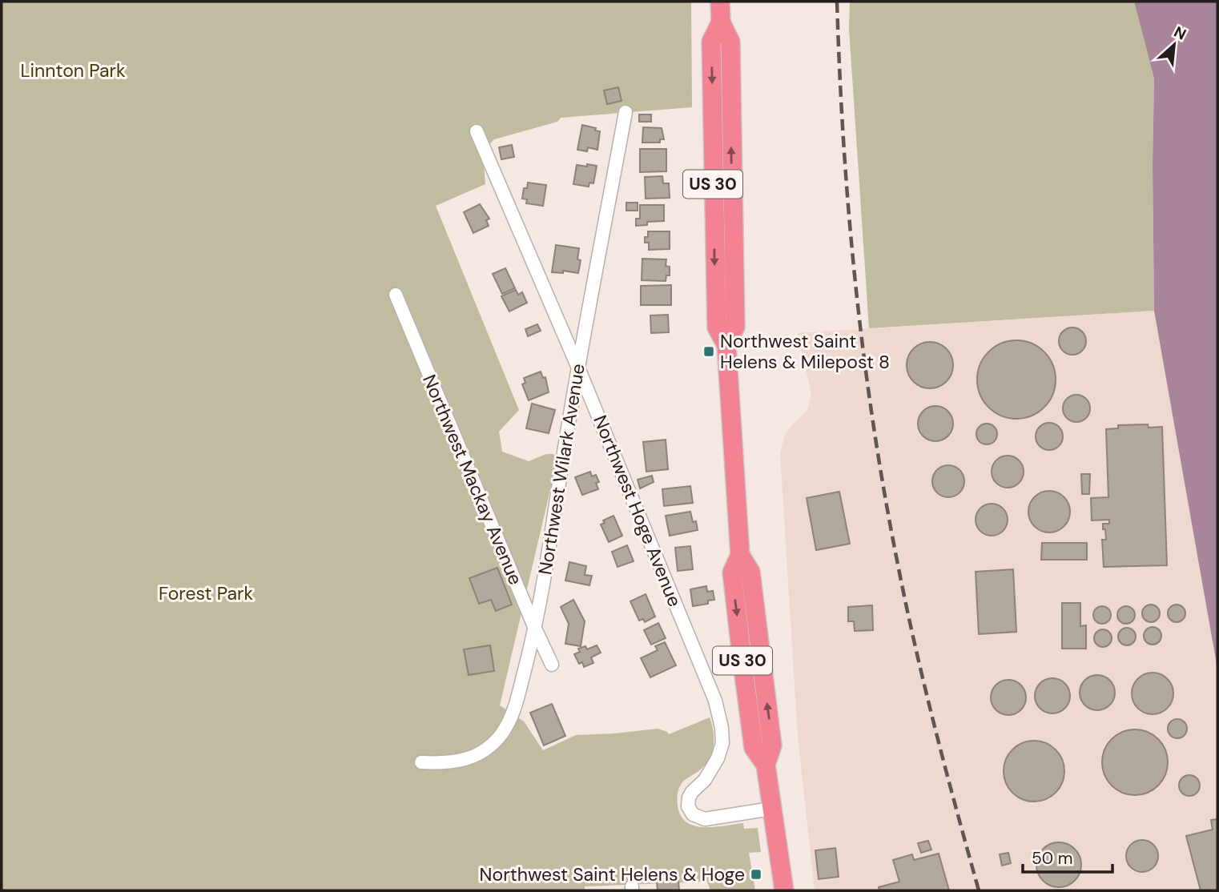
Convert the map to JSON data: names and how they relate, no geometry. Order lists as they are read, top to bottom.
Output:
{
  "streets": {
    "highway": ["US 30"],
    "street": ["Northwest Wilark Avenue", "Northwest Mackay Avenue", "Northwest Hoge Avenue"]
  },
  "crossings": [
    ["US 30", "Northwest Hoge Avenue"],
    ["Northwest Wilark Avenue", "Northwest Mackay Avenue"],
    ["Northwest Wilark Avenue", "Northwest Hoge Avenue"]
  ],
  "parks": ["Linnton Park", "Forest Park"],
  "places": {
    "transit": ["Northwest Saint Helens & Milepost 8", "Northwest Saint Helens & Hoge"]
  },
  "scale_bar": "50 m",
  "north": "top right"
}
